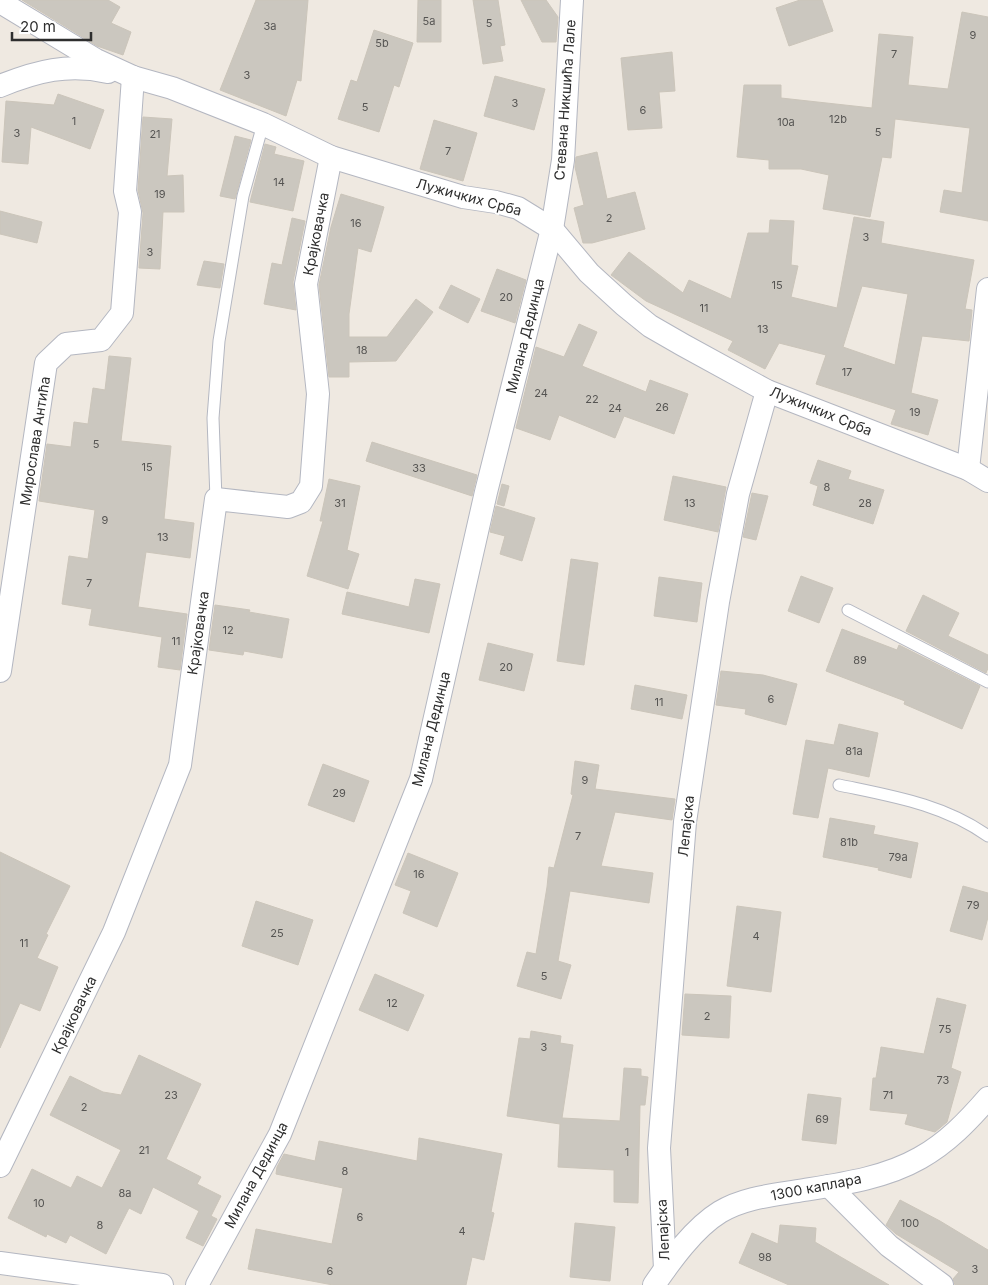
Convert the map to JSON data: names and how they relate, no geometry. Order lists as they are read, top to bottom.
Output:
{
  "streets": {
    "street": [
      "Стевана Никшића Лале",
      "Лужичких Срба",
      "Крајковачка",
      "Милана Дединца",
      "Мирослава Антића",
      "Лепајска",
      "1300 каплара"
    ]
  },
  "crossings": [
    ["Стевана Никшића Лале", "Лужичких Срба"],
    ["Стевана Никшића Лале", "Милана Дединца"],
    ["Лужичких Срба", "Крајковачка"],
    ["Лужичких Срба", "Милана Дединца"],
    ["Лужичких Срба", "Мирослава Антића"],
    ["Лужичких Срба", "Лепајска"],
    ["Лепајска", "1300 каплара"]
  ],
  "house_numbers": [
    "5a",
    "5",
    "3a",
    "9",
    "5b",
    "7",
    "3",
    "3",
    "5",
    "6",
    "12b",
    "1",
    "10a",
    "5",
    "3",
    "21",
    "7",
    "14",
    "19",
    "2",
    "16",
    "3",
    "3",
    "15",
    "20",
    "11",
    "13",
    "18",
    "17",
    "24",
    "22",
    "26",
    "24",
    "19",
    "5",
    "15",
    "33",
    "8",
    "31",
    "13",
    "28",
    "9",
    "13",
    "7",
    "12",
    "11",
    "89",
    "20",
    "6",
    "11",
    "81a",
    "9",
    "29",
    "7",
    "81b",
    "79a",
    "16",
    "79",
    "25",
    "4",
    "11",
    "5",
    "12",
    "2",
    "75",
    "3",
    "73",
    "23",
    "71",
    "2",
    "69",
    "21",
    "1",
    "8",
    "8a",
    "10",
    "6",
    "100",
    "8",
    "4",
    "98",
    "3",
    "6"
  ],
  "scale_bar": "20 m"
}
